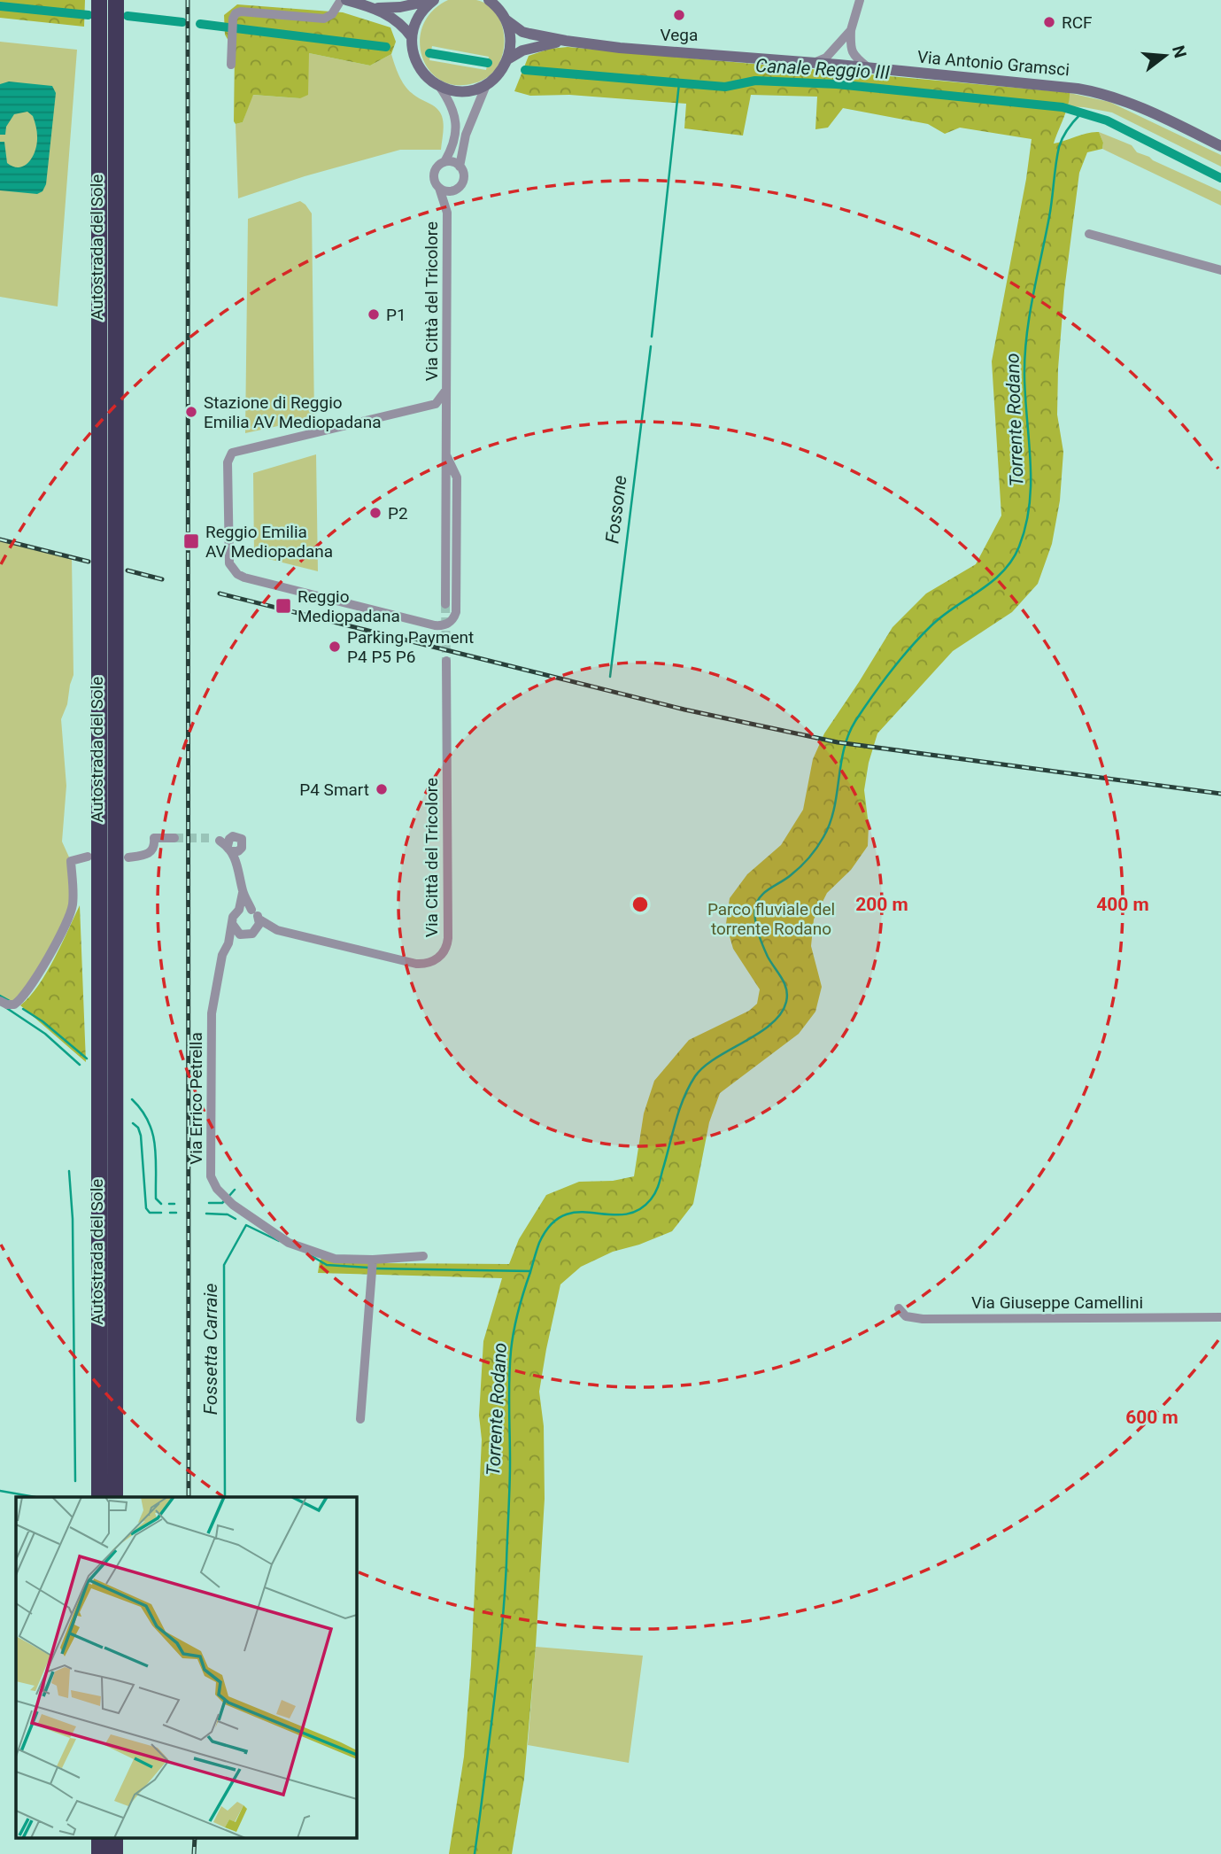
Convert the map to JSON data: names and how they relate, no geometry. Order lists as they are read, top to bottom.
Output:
{
  "streets": {
    "highway": ["Autostrada del Sole"],
    "street": [
      "Via Antonio Gramsci",
      "Via Città del Tricolore",
      "Via Errico Petrella",
      "Via Giuseppe Camellini"
    ]
  },
  "water": [
    "Canale Reggio III",
    "Torrente Rodano",
    "Fossone",
    "Fossetta Carraie"
  ],
  "parks": ["Parco fluviale del torrente Rodano"],
  "places": {
    "other": [
      "Vega",
      "RCF",
      "P1",
      "Stazione di Reggio Emilia AV Mediopadana",
      "P2",
      "Parking Payment P4 P5 P6",
      "P4 Smart"
    ],
    "transit": ["Reggio Emilia AV Mediopadana", "Reggio Mediopadana"]
  },
  "north": "right",
  "rings": ["200 m", "400 m", "600 m"]
}
